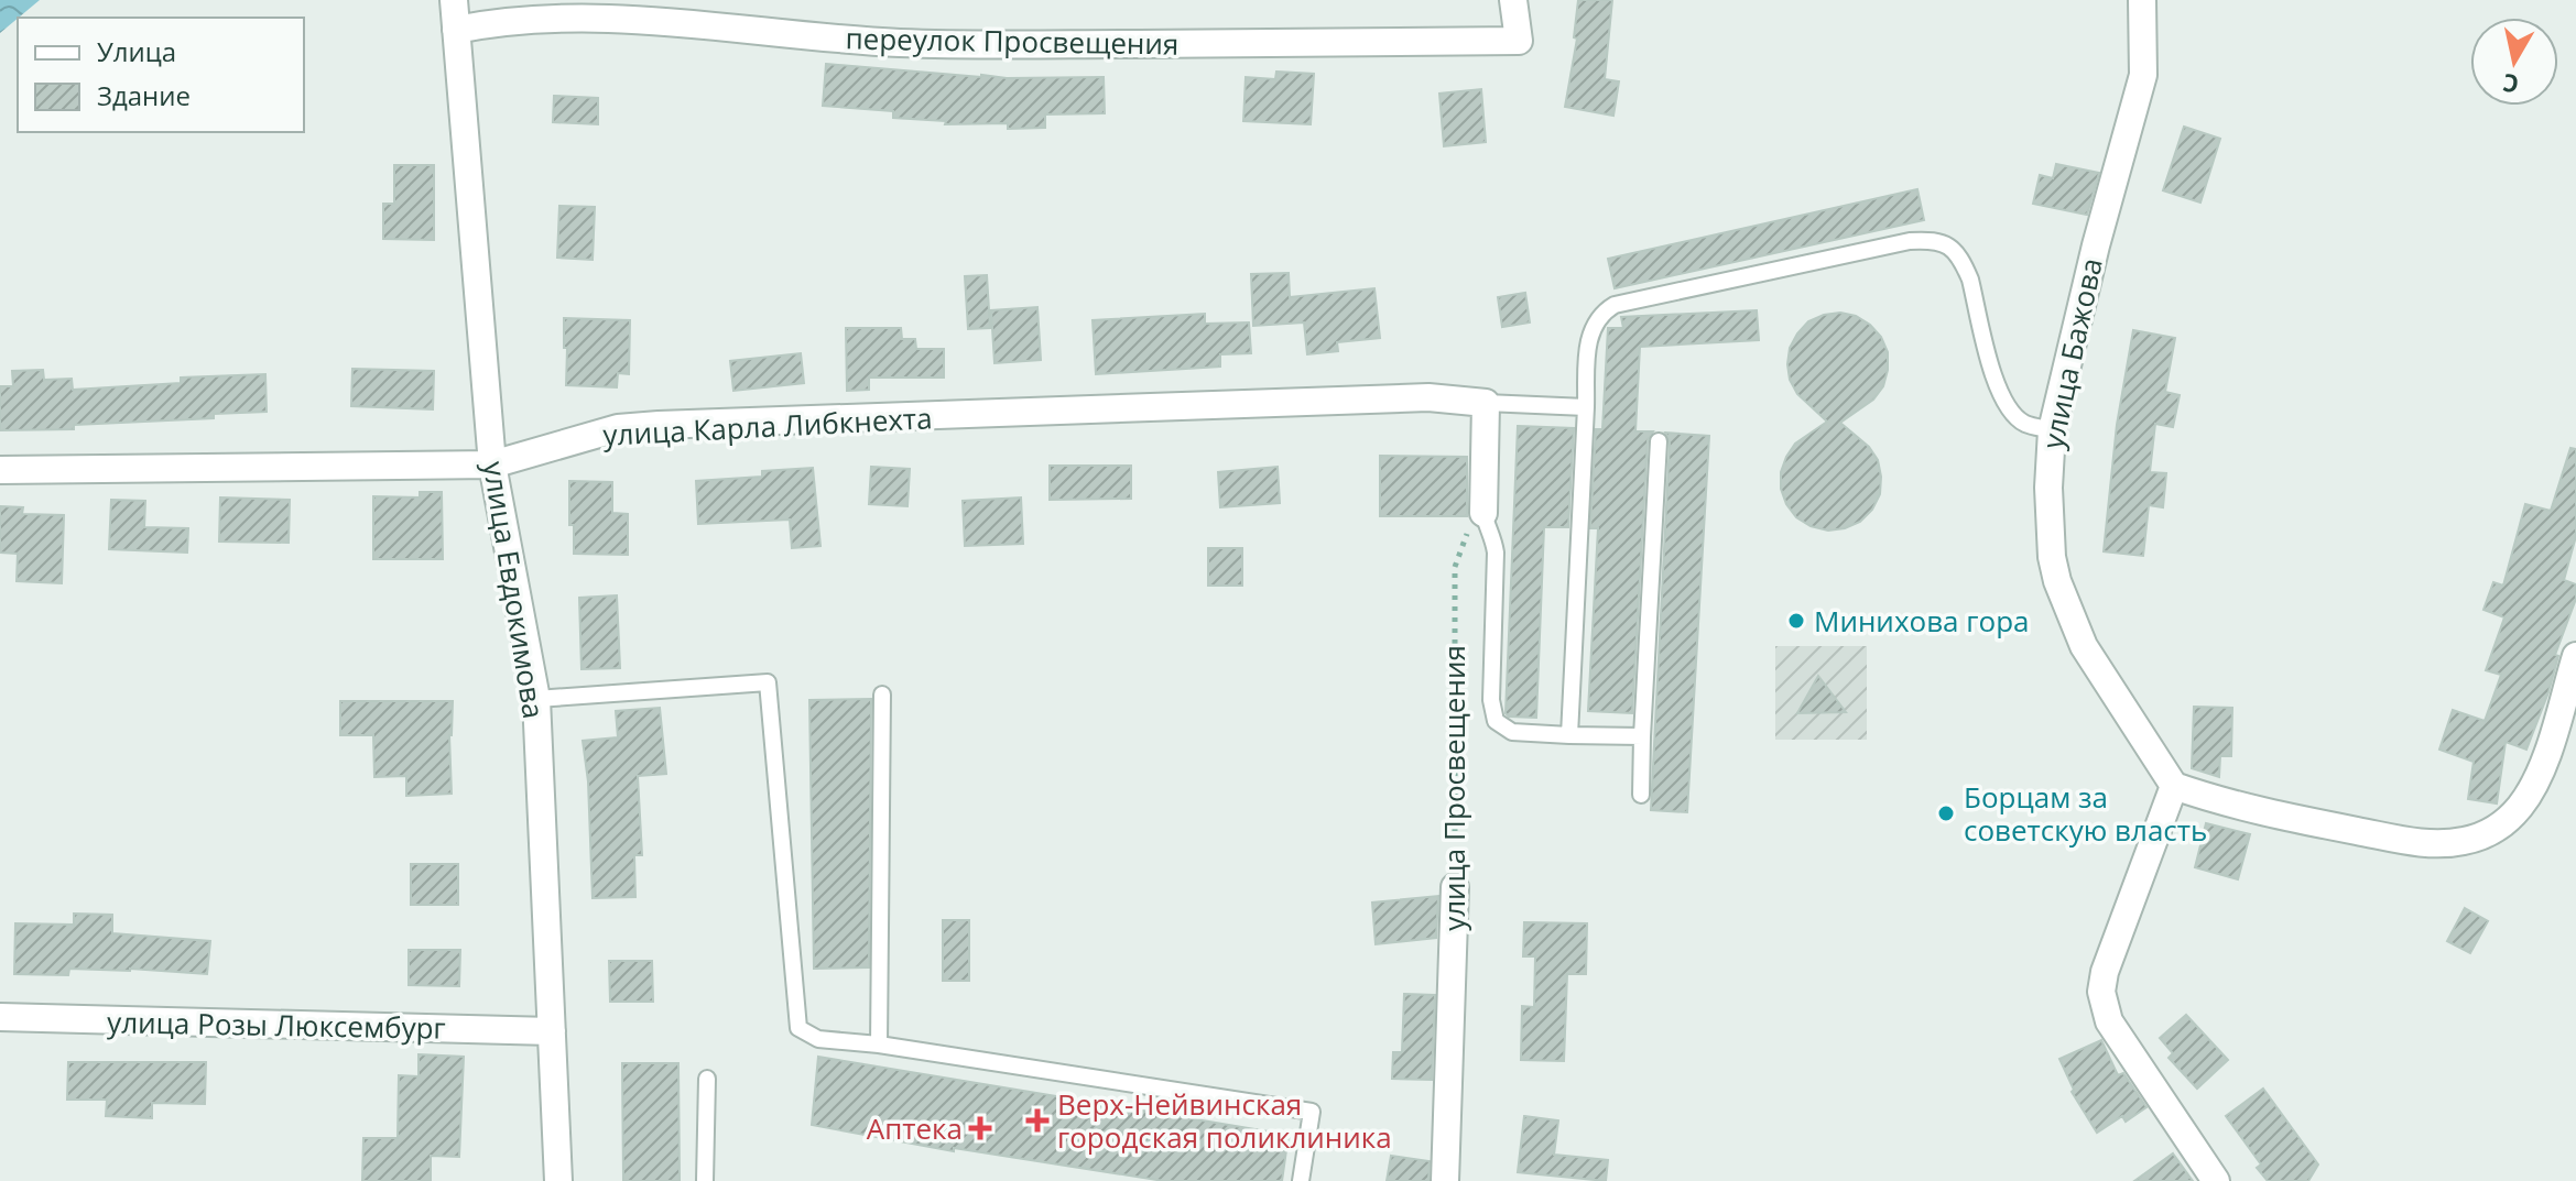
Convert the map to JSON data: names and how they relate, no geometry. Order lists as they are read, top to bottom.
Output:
{
  "streets": {
    "street": [
      "переулок Просвещения",
      "улица Бажова",
      "улица Карла Либкнехта",
      "улица Евдокимова",
      "улица Просвещения",
      "улица Розы Люксембург"
    ]
  },
  "crossings": [
    ["переулок Просвещения", "улица Евдокимова"],
    ["улица Карла Либкнехта", "улица Евдокимова"],
    ["улица Евдокимова", "улица Розы Люксембург"]
  ],
  "places": {
    "other": ["Минихова гора", "Борцам за советскую власть"],
    "health": ["Верх-Нейвинская городская поликлиника", "Аптека"]
  },
  "legend": ["Улица", "Здание"],
  "north": "bottom"
}
